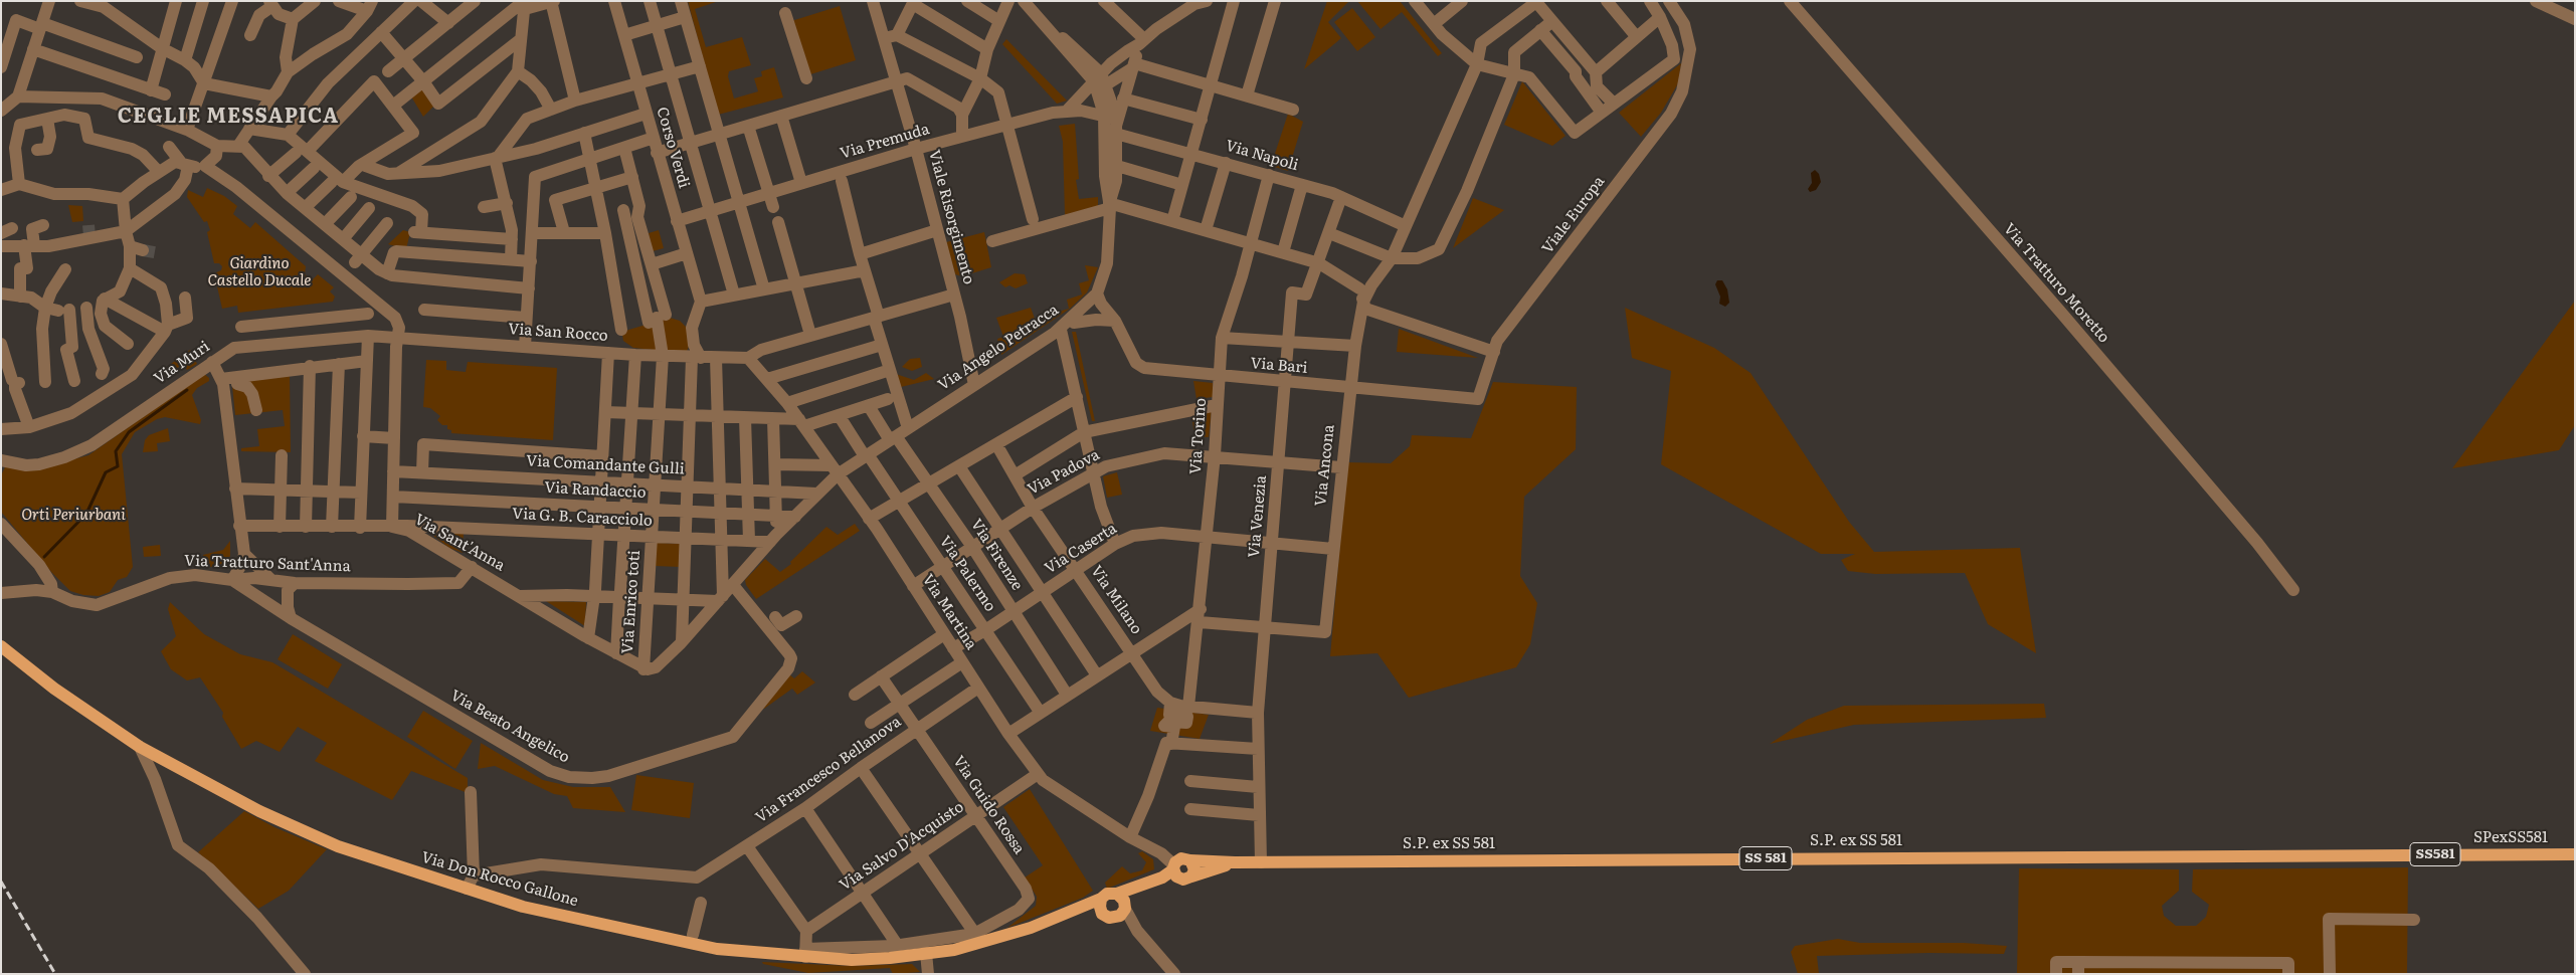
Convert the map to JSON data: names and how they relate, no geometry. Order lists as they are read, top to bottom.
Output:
{
  "streets": {
    "main road": [
      "SPexSS581",
      "S.P. ex SS 581",
      "SS581",
      "SS 581",
      "Via Don Rocco Gallone"
    ],
    "street": [
      "Via Premuda",
      "Corso Verdi",
      "Via Napoli",
      "Viale Europa",
      "Viale Risorgimento",
      "Via Tratturo Moretto",
      "Via San Rocco",
      "Via Angelo Petracca",
      "Via Muri",
      "Via Bari",
      "Via Torino",
      "Via Comandante Gulli",
      "Via Ancona",
      "Via Padova",
      "Via Randaccio",
      "Via Venezia",
      "Via G. B. Caracciolo",
      "Via Sant'Anna",
      "Via Caserta",
      "Via Firenze",
      "Via Tratturo Sant'Anna",
      "Via Palermo",
      "Via Milano",
      "Via Enrico toti",
      "Via Martina",
      "Via Beato Angelico",
      "Via Francesco Bellanova",
      "Via Guido Rossa",
      "Via Salvo D'Acquisto"
    ]
  },
  "crossings": [
    ["Via Premuda", "Corso Verdi"],
    ["Via Premuda", "Via Napoli"],
    ["Via Premuda", "Viale Risorgimento"],
    ["Via Napoli", "Via Torino"],
    ["Via Napoli", "Via Venezia"],
    ["Viale Europa", "Via Bari"],
    ["Viale Risorgimento", "Via Angelo Petracca"],
    ["Via San Rocco", "Via Muri"],
    ["Via San Rocco", "Via Sant'Anna"],
    ["Via San Rocco", "Via Enrico toti"],
    ["Via San Rocco", "Via Martina"],
    ["Via Angelo Petracca", "Via Bari"],
    ["Via Angelo Petracca", "Via Comandante Gulli"],
    ["Via Angelo Petracca", "Via Randaccio"],
    ["Via Angelo Petracca", "Via G. B. Caracciolo"],
    ["Via Angelo Petracca", "Via Sant'Anna"],
    ["Via Angelo Petracca", "Via Firenze"],
    ["Via Angelo Petracca", "Via Palermo"],
    ["Via Angelo Petracca", "Via Enrico toti"],
    ["Via Angelo Petracca", "Via Martina"],
    ["Via Angelo Petracca", "Via Beato Angelico"],
    ["Via Muri", "Via Sant'Anna"],
    ["Via Bari", "Via Torino"],
    ["Via Bari", "Via Ancona"],
    ["Via Bari", "Via Venezia"],
    ["Via Torino", "Via Padova"],
    ["Via Torino", "Via Caserta"],
    ["Via Comandante Gulli", "Via Sant'Anna"],
    ["Via Comandante Gulli", "Via Enrico toti"],
    ["Via Ancona", "Via Padova"],
    ["Via Ancona", "Via Venezia"],
    ["Via Ancona", "Via Caserta"],
    ["Via Padova", "Via Venezia"],
    ["Via Padova", "Via Firenze"],
    ["Via Padova", "Via Palermo"],
    ["Via Padova", "Via Milano"],
    ["Via Padova", "Via Martina"],
    ["Via Randaccio", "Via Sant'Anna"],
    ["Via Randaccio", "Via Enrico toti"],
    ["Via Venezia", "Via Caserta"],
    ["Via Venezia", "S.P. ex SS 581"],
    ["Via G. B. Caracciolo", "Via Sant'Anna"],
    ["Via G. B. Caracciolo", "Via Enrico toti"],
    ["Via Sant'Anna", "Via Tratturo Sant'Anna"],
    ["Via Sant'Anna", "Via Enrico toti"],
    ["Via Caserta", "Via Firenze"],
    ["Via Caserta", "Via Palermo"],
    ["Via Caserta", "Via Milano"],
    ["Via Caserta", "Via Martina"],
    ["Via Tratturo Sant'Anna", "Via Beato Angelico"],
    ["Via Martina", "Via Francesco Bellanova"],
    ["Via Martina", "S.P. ex SS 581"],
    ["Via Martina", "Via Salvo D'Acquisto"],
    ["Via Francesco Bellanova", "Via Guido Rossa"],
    ["Via Guido Rossa", "Via Salvo D'Acquisto"],
    ["Via Guido Rossa", "Via Don Rocco Gallone"],
    ["SPexSS581", "S.P. ex SS 581"]
  ],
  "districts": ["CEGLIE MESSAPICA"],
  "parks": ["Giardino Castello Ducale", "Orti Periurbani"]
}
